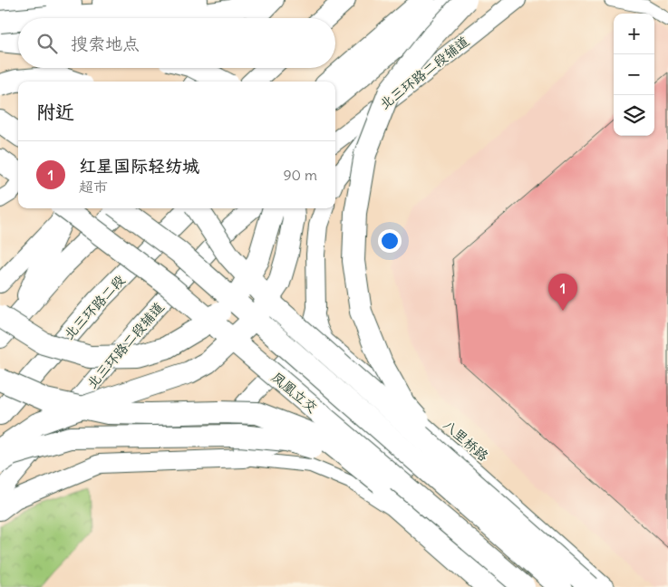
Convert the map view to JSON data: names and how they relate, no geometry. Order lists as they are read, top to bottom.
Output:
{
  "streets": {
    "highway": ["北三环路二段", "凤凰立交"],
    "main road": ["北三环路二段辅道"],
    "street": ["八里桥路"]
  },
  "page": {
    "map_buttons": ["+", "−"],
    "search": "搜索地点",
    "heading": "附近",
    "list": [
      {
        "mark": "1",
        "name": "红星国际轻纺城",
        "note": "超市",
        "value": "90 m"
      }
    ],
    "pins": "1"
  }
}
